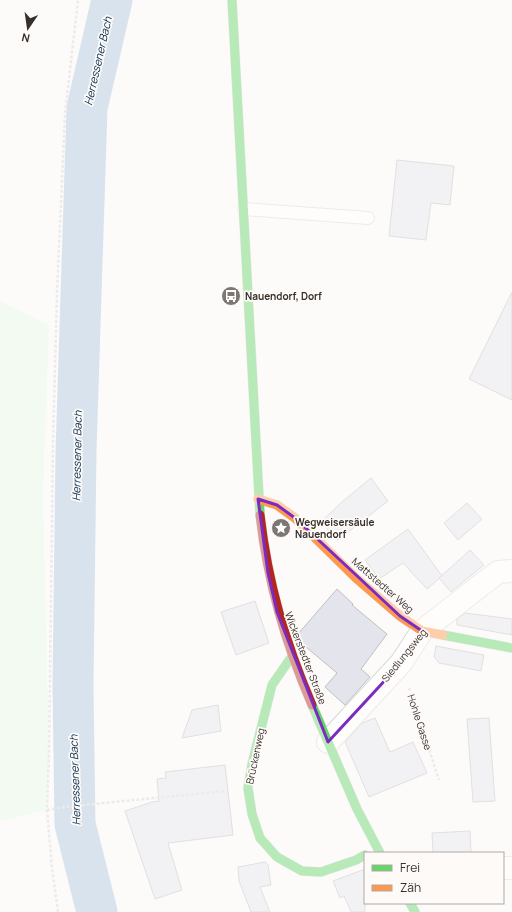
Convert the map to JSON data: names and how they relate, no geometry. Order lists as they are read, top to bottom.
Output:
{
  "streets": {
    "street": [
      "Mattstedter Weg",
      "Siedlungsweg",
      "Wickerstedter Straße",
      "Brückenweg"
    ],
    "path": ["Hohle Gasse"]
  },
  "crossings": [
    ["Mattstedter Weg", "Siedlungsweg"],
    ["Mattstedter Weg", "Wickerstedter Straße"],
    ["Siedlungsweg", "Wickerstedter Straße"],
    ["Siedlungsweg", "Hohle Gasse"],
    ["Wickerstedter Straße", "Brückenweg"]
  ],
  "water": ["Herressener Bach"],
  "places": {
    "bus stop": ["Nauendorf, Dorf"],
    "place": ["Wegweisersäule Nauendorf"]
  },
  "legend": ["Frei", "Zäh"],
  "north": "bottom"
}
